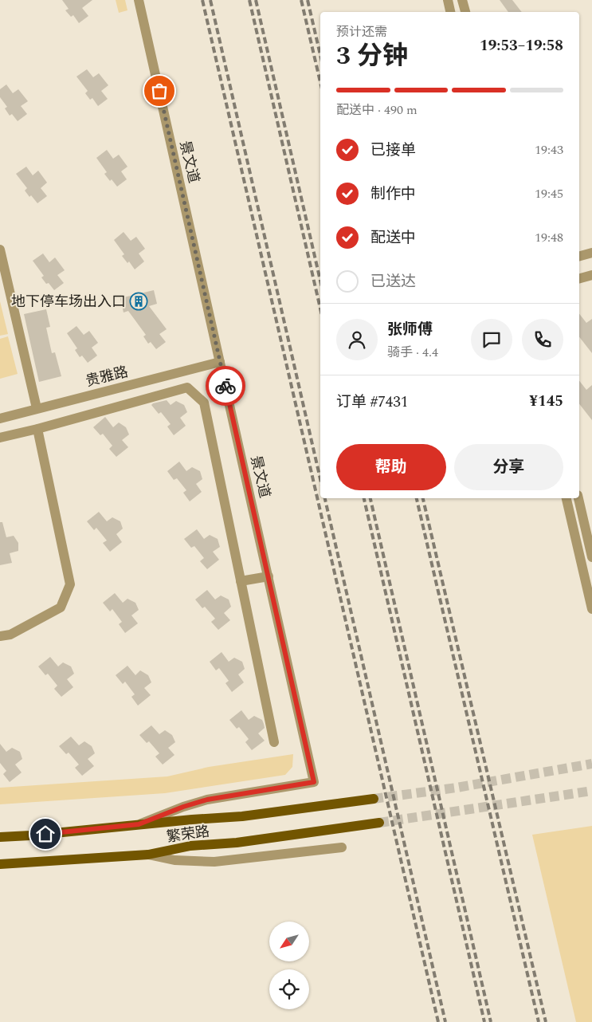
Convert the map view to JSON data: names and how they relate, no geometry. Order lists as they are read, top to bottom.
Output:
{
  "streets": {
    "main road": ["繁荣路"],
    "street": ["景文道", "贵雅路"]
  },
  "crossings": [
    ["景文道", "贵雅路"],
    ["景文道", "繁荣路"]
  ],
  "places": {
    "building": ["地下停车场出入口"]
  },
  "north": "bottom left",
  "page": {
    "heading": ["3 分钟", "预计还需", "19:53–19:58"],
    "panel": [
      "张师傅",
      "骑手 · 4.4",
      "订单 #7431",
      "¥145"
    ],
    "bar": "配送中 · 490 m",
    "list": [
      ["已接单", "19:43"],
      ["制作中", "19:45"],
      ["配送中", "19:48"],
      "已送达"
    ],
    "buttons": ["帮助", "分享"]
  }
}
